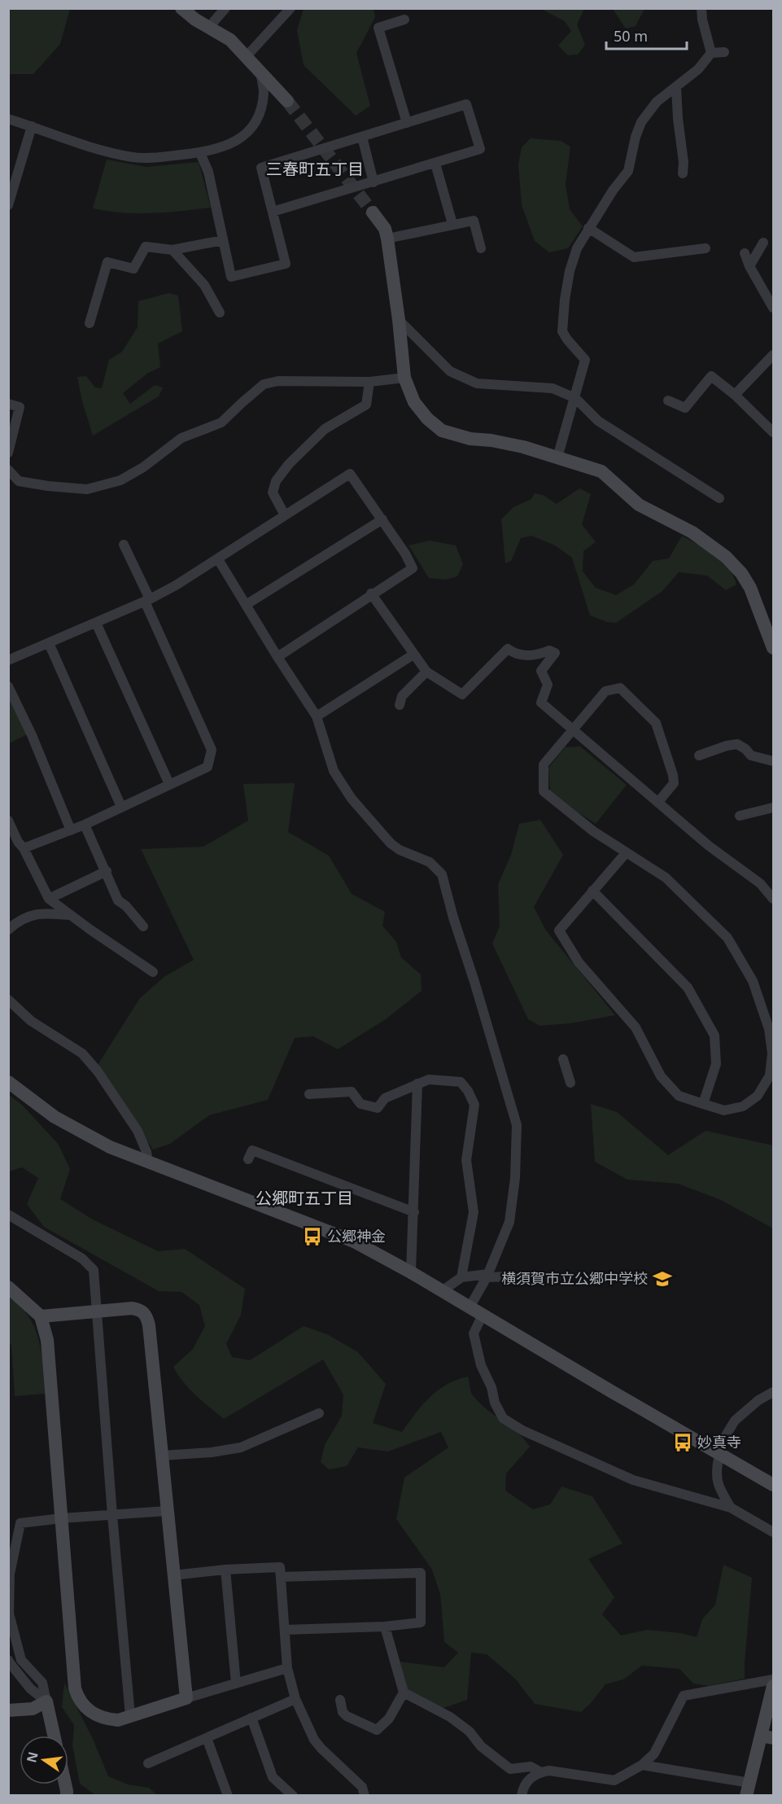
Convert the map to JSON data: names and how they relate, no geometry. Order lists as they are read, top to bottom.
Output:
{
  "districts": ["三春町五丁目", "公郷町五丁目"],
  "places": {
    "bus stop": ["公郷神金", "妙真寺"],
    "school or university": ["横須賀市立公郷中学校"]
  },
  "scale_bar": "50 m",
  "north": "left"
}
